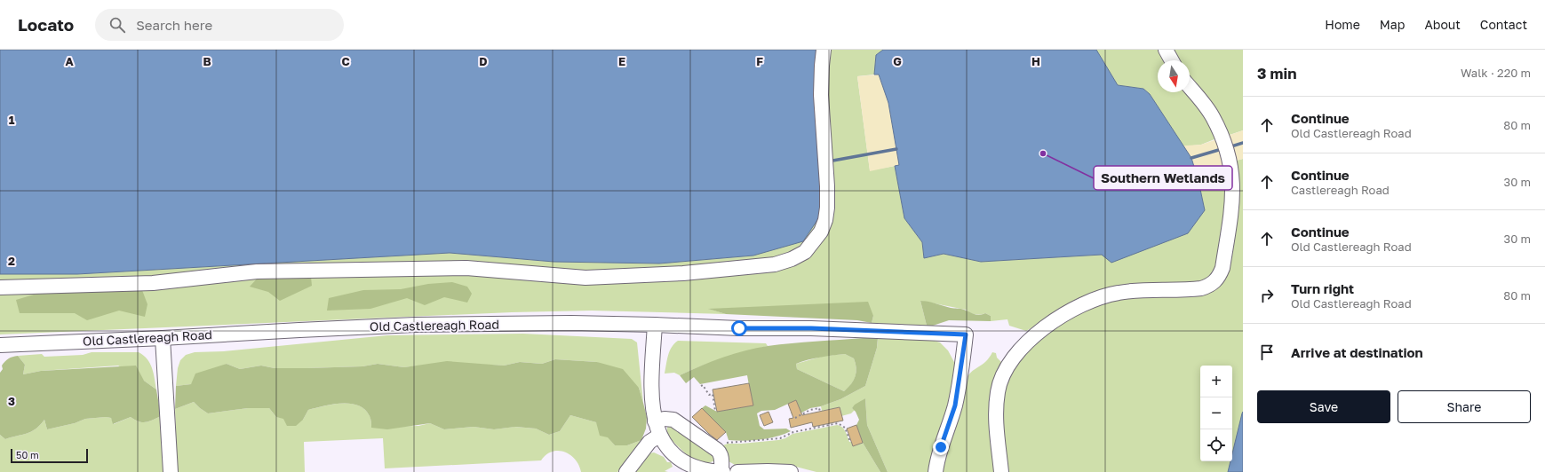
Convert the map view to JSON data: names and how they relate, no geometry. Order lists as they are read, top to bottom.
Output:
{
  "streets": {
    "street": ["Old Castlereagh Road"]
  },
  "places": ["Southern Wetlands"],
  "scale_bar": "50 m",
  "north": "bottom",
  "page": {
    "header": "Locato",
    "search": "Search here",
    "nav": [
      "Home",
      "Map",
      "About",
      "Contact"
    ],
    "heading": ["3 min", "Walk · 220 m"],
    "list": [
      ["Continue", "Old Castlereagh Road", "80 m"],
      ["Continue", "Castlereagh Road", "30 m"],
      ["Continue", "Old Castlereagh Road", "30 m"],
      ["Turn right", "Old Castlereagh Road", "80 m"],
      "Arrive at destination"
    ],
    "map_buttons": ["+", "−"],
    "buttons": ["Save", "Share"],
    "scale": "50 m"
  },
  "grid": {
    "columns": [
      "A",
      "B",
      "C",
      "D",
      "E",
      "F",
      "G",
      "H"
    ],
    "rows": ["1", "2", "3"]
  }
}
